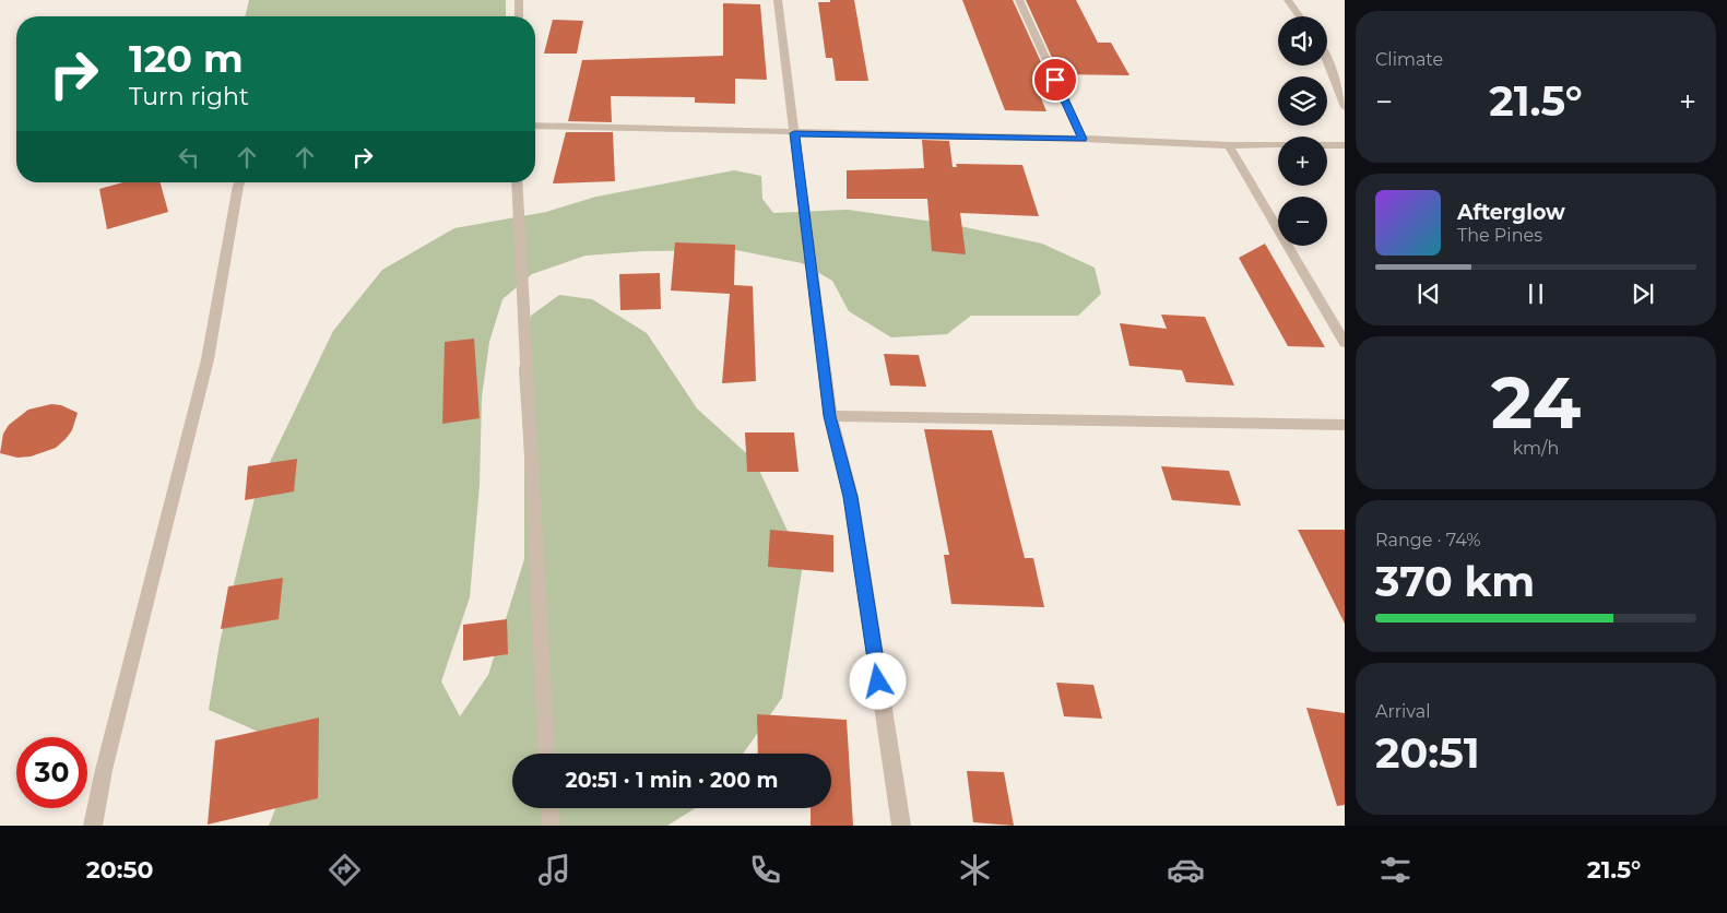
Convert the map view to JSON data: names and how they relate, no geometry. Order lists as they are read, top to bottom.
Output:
{
  "page": {
    "tile": [
      "Climate",
      ["24", "km/h"],
      ["Range · 74%", "370 km"],
      ["Arrival", "20:51"]
    ],
    "map_buttons": ["+", "−"],
    "turn": ["120 m", "Turn right"],
    "heat": ["−", "21.5°", "+"],
    "song": ["Afterglow", "The Pines"],
    "limit": "30",
    "trip": "20:51 · 1 min · 200 m",
    "tabs": ["20:50", "21.5°"]
  }
}
